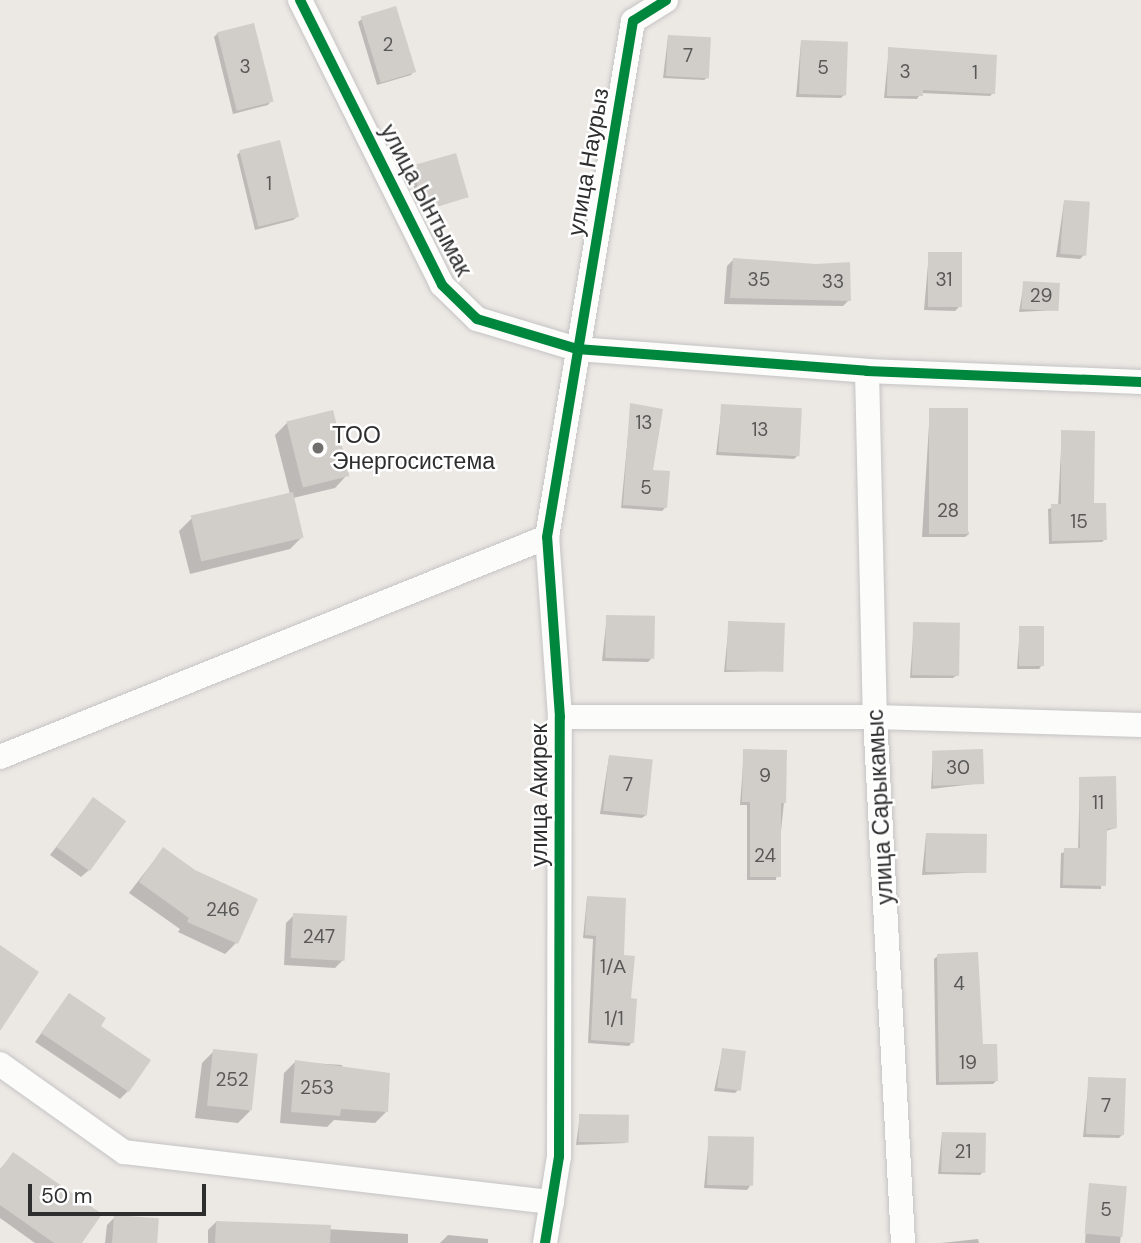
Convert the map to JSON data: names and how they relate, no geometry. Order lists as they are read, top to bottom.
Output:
{
  "streets": {
    "street": [
      "улица Наурыз",
      "улица Ынтымак",
      "улица Акирек",
      "улица Сарыкамыс"
    ]
  },
  "crossings": [
    ["улица Наурыз", "улица Ынтымак"],
    ["улица Наурыз", "улица Акирек"],
    ["улица Ынтымак", "улица Акирек"],
    ["улица Ынтымак", "улица Сарыкамыс"]
  ],
  "places": ["ТОО Энергосистема"],
  "house_numbers": [
    "2",
    "7",
    "3",
    "5",
    "3",
    "1",
    "1",
    "35",
    "31",
    "33",
    "29",
    "13",
    "13",
    "5",
    "28",
    "15",
    "30",
    "9",
    "7",
    "11",
    "24",
    "246",
    "247",
    "1/А",
    "4",
    "1/1",
    "19",
    "252",
    "253",
    "7",
    "21",
    "5"
  ],
  "scale_bar": "50 m"
}
